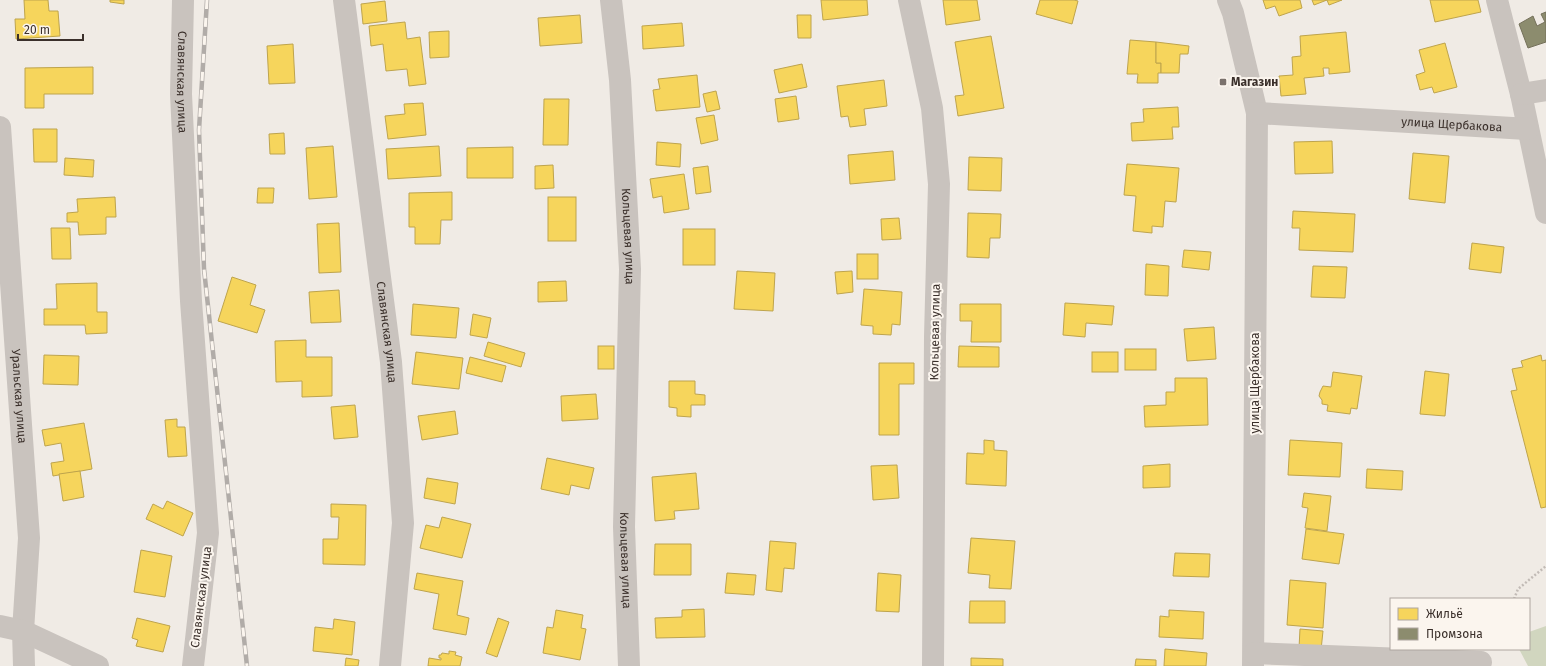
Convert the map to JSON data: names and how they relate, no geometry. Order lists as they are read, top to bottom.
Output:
{
  "streets": {
    "street": [
      "Славянская улица",
      "улица Щербакова",
      "Кольцевая улица",
      "Уральская улица"
    ]
  },
  "places": {
    "transit": ["Магазин"]
  },
  "legend": ["Жильё", "Промзона"],
  "scale_bar": "20 m"
}
